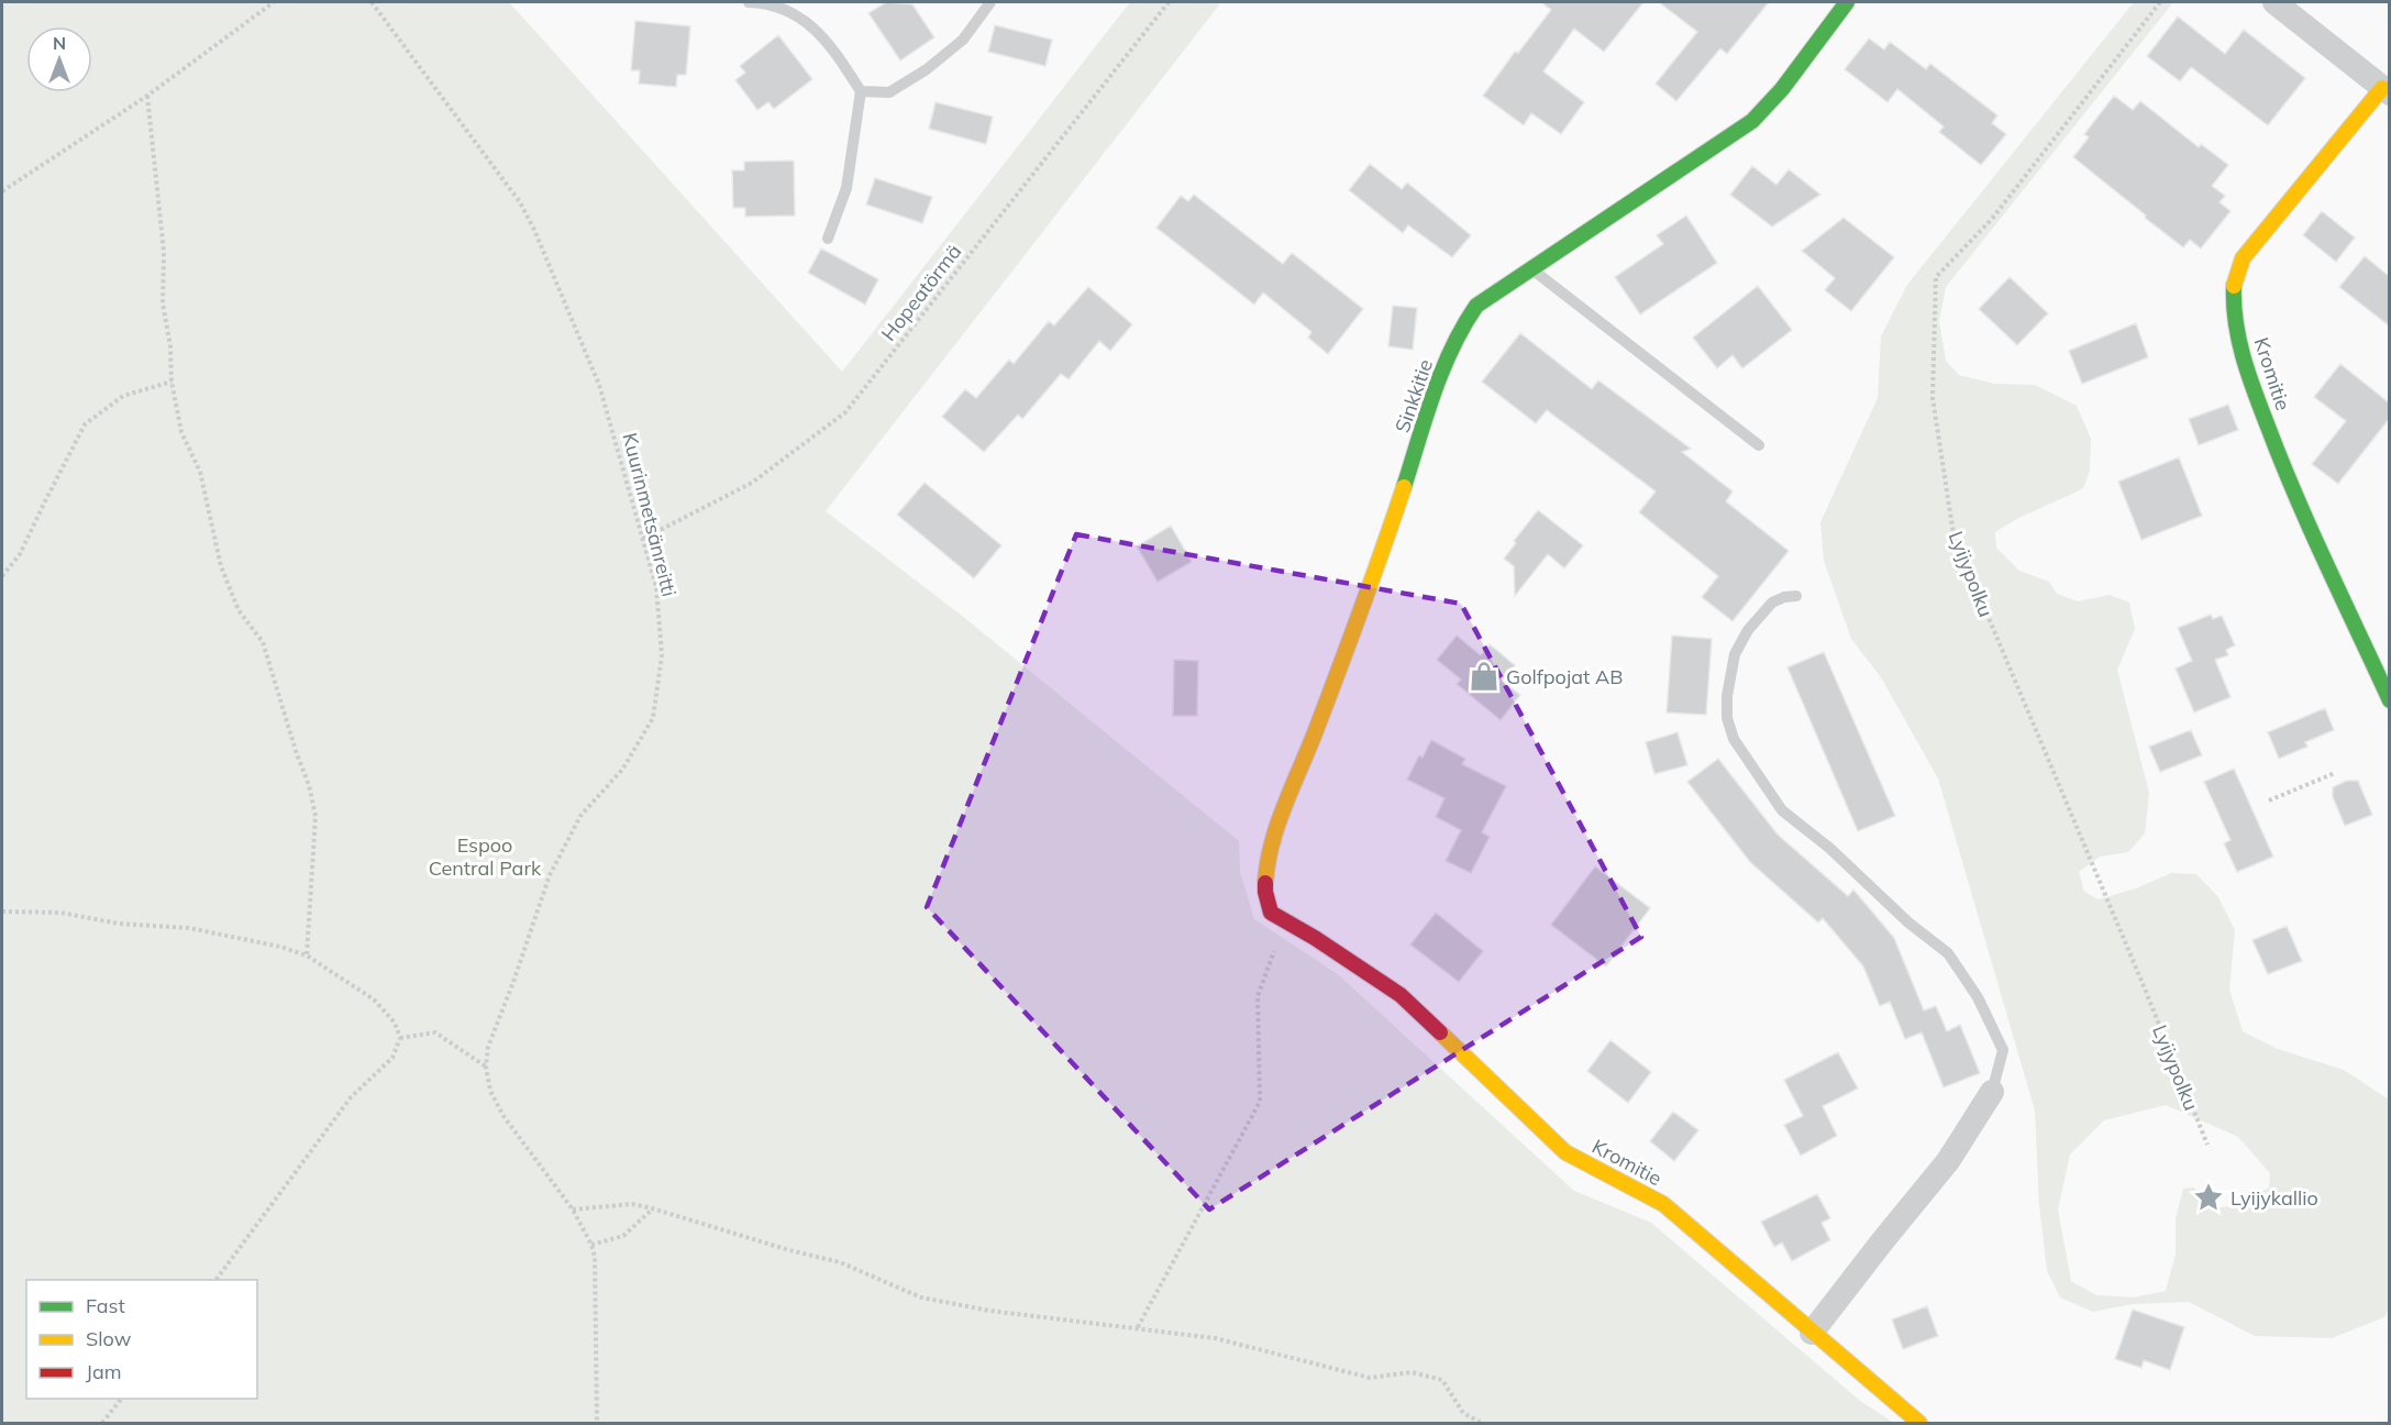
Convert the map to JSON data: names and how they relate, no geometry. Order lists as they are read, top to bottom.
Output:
{
  "streets": {
    "street": ["Kromitie", "Sinkkitie"],
    "path": ["Hopeatörmä", "Kuurinmetsänreitti", "Lyijypolku"]
  },
  "crossings": [
    ["Hopeatörmä", "Kuurinmetsänreitti"],
    ["Kromitie", "Sinkkitie"]
  ],
  "parks": ["Espoo Central Park"],
  "places": {
    "shop": ["Golfpojat AB"],
    "place": ["Lyijykallio"]
  },
  "legend": ["Fast", "Slow", "Jam"],
  "north": "top"
}
